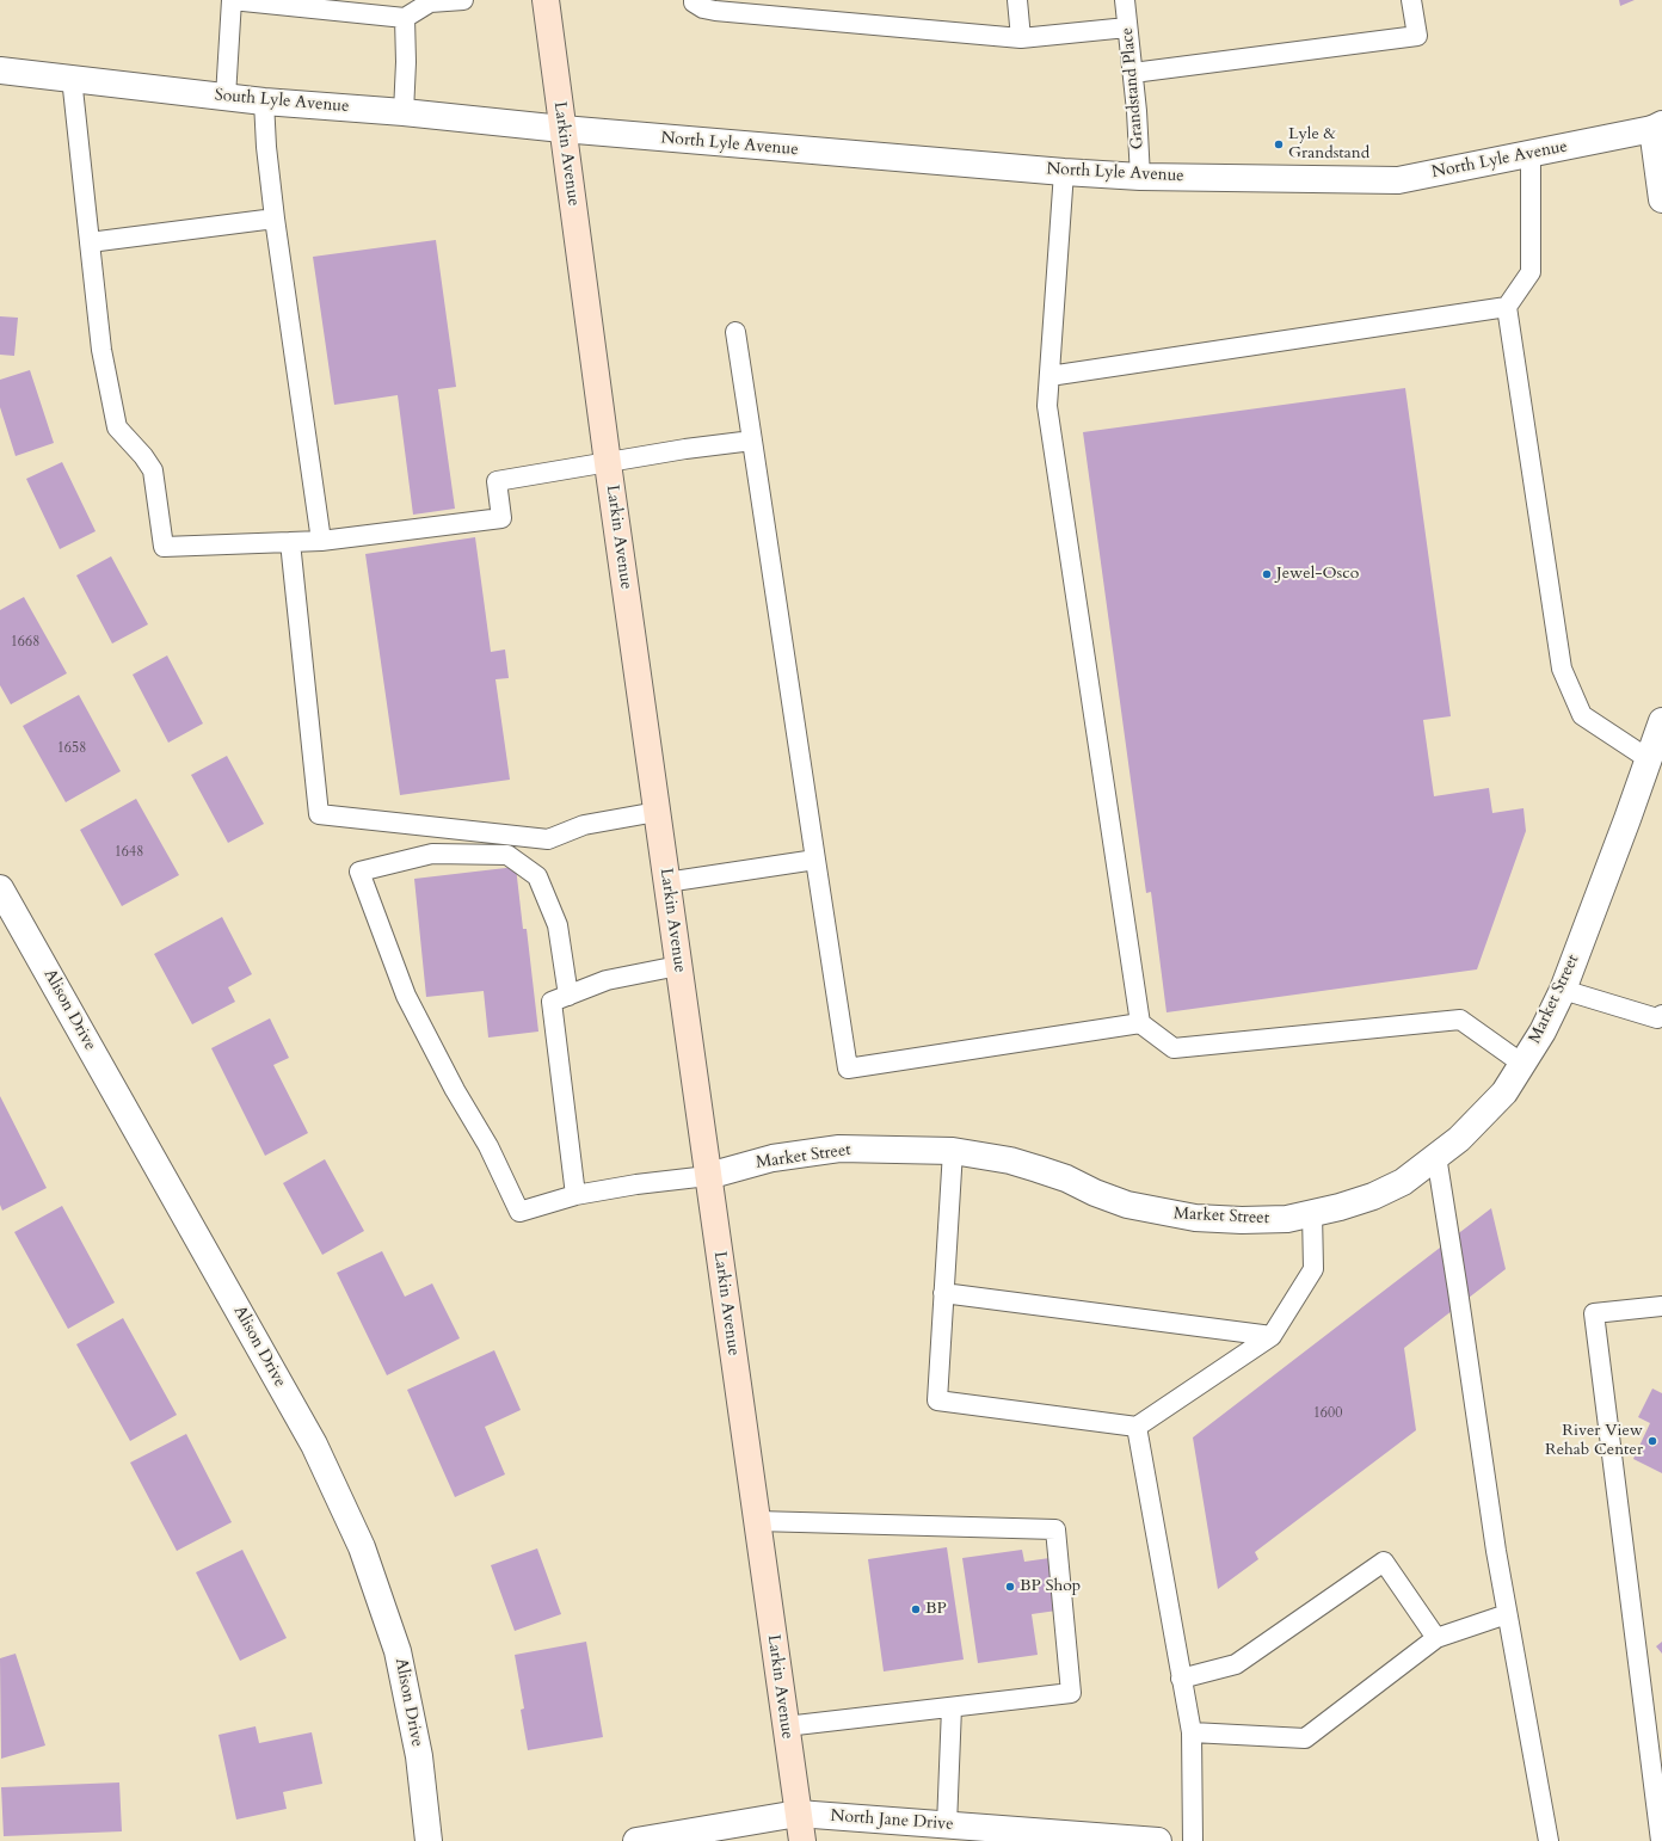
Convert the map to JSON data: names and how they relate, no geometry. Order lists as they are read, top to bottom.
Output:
{
  "streets": {
    "main road": ["Larkin Avenue"],
    "street": [
      "South Lyle Avenue",
      "North Lyle Avenue",
      "Market Street",
      "Alison Drive",
      "North Jane Drive"
    ],
    "lane": ["Grandstand Place"]
  },
  "crossings": [
    ["Grandstand Place", "North Lyle Avenue"],
    ["South Lyle Avenue", "North Lyle Avenue"],
    ["South Lyle Avenue", "Larkin Avenue"],
    ["North Lyle Avenue", "Larkin Avenue"],
    ["Larkin Avenue", "Market Street"],
    ["Larkin Avenue", "North Jane Drive"]
  ],
  "places": [
    "Lyle & Grandstand",
    "Jewel-Osco",
    "River View Rehab Center",
    "BP Shop",
    "BP"
  ],
  "house_numbers": [
    "1668",
    "1658",
    "1648",
    "1600"
  ]
}
